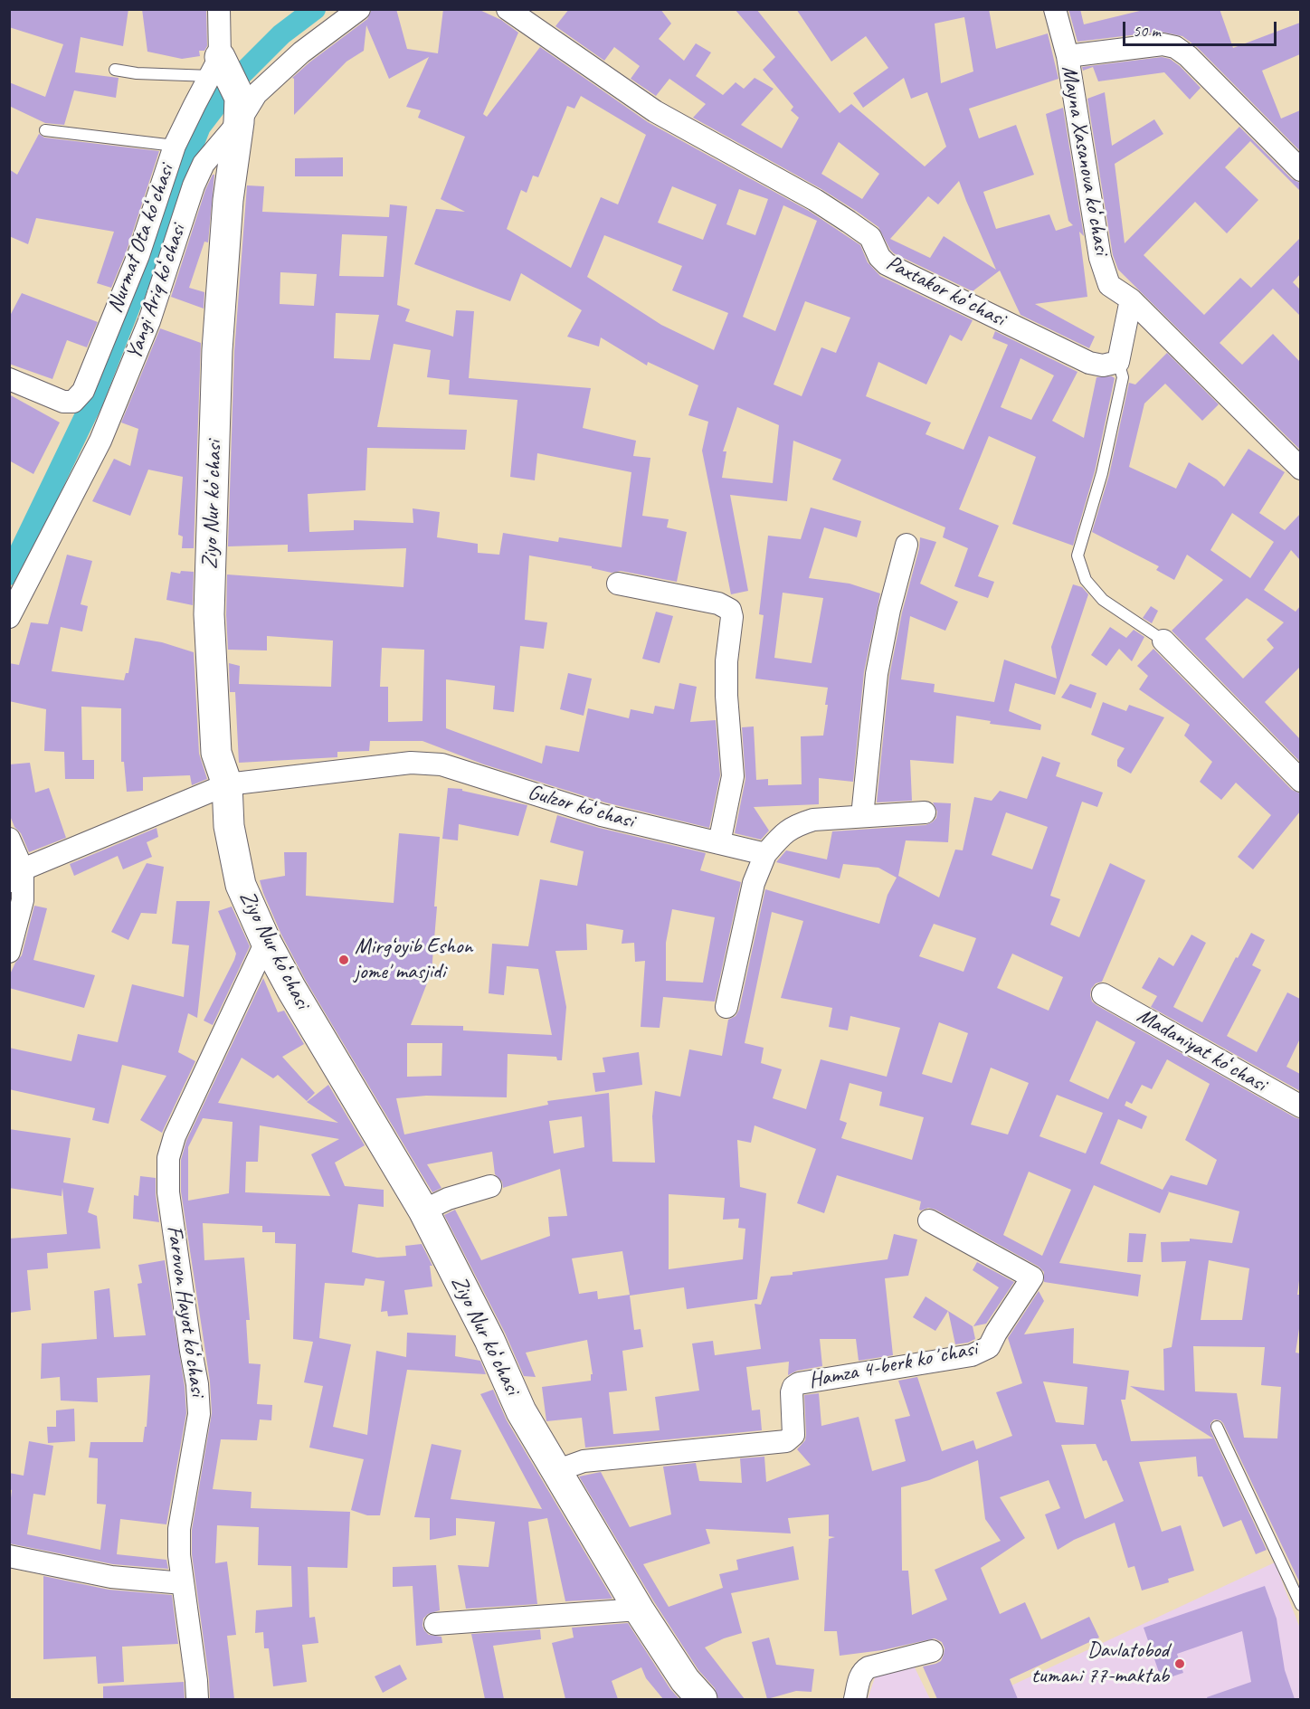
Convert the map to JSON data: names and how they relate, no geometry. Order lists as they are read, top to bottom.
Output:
{
  "streets": {
    "street": [
      "Mayna Xasanova koʻchasi",
      "Nurmat Ota koʻchasi",
      "Paxtakor koʻchasi",
      "Yangi Ariq koʻchasi",
      "Ziyo Nur koʻchasi",
      "Gulzor koʻchasi",
      "Madaniyat koʻchasi",
      "Farovon Hayot koʻchasi",
      "Hamza 4-berk koʼchasi"
    ]
  },
  "crossings": [
    ["Yangi Ariq koʻchasi", "Ziyo Nur koʻchasi"],
    ["Ziyo Nur koʻchasi", "Gulzor koʻchasi"],
    ["Ziyo Nur koʻchasi", "Farovon Hayot koʻchasi"],
    ["Ziyo Nur koʻchasi", "Hamza 4-berk koʼchasi"]
  ],
  "places": ["Mirg‘oyib Eshon jome' masjidi", "Davlatobod tumani 77-maktab"],
  "scale_bar": "50 m"
}
